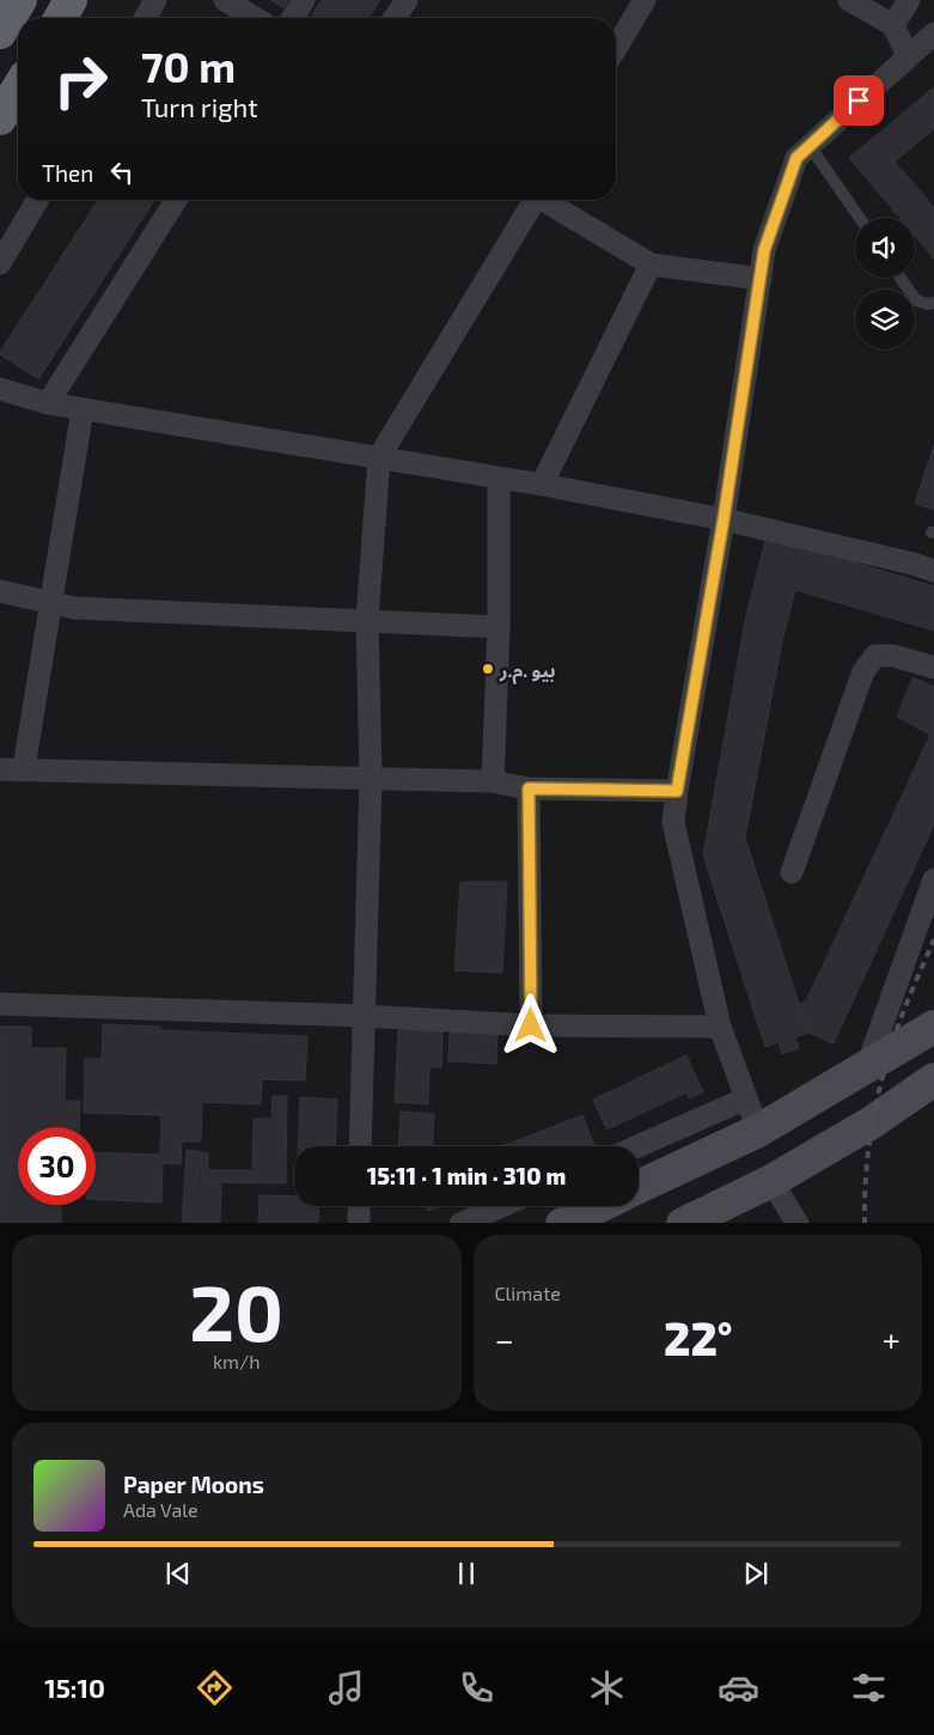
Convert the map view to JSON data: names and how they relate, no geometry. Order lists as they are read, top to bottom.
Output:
{
  "places": ["بيو .م.ر"],
  "page": {
    "turn": ["70 m", "Turn right"],
    "then": "Then",
    "limit": "30",
    "trip": "15:11 · 1 min · 310 m",
    "tile": [
      ["20", "km/h"],
      "Climate"
    ],
    "heat": ["−", "22°", "+"],
    "song": ["Paper Moons", "Ada Vale"],
    "tabs": "15:10"
  }
}
